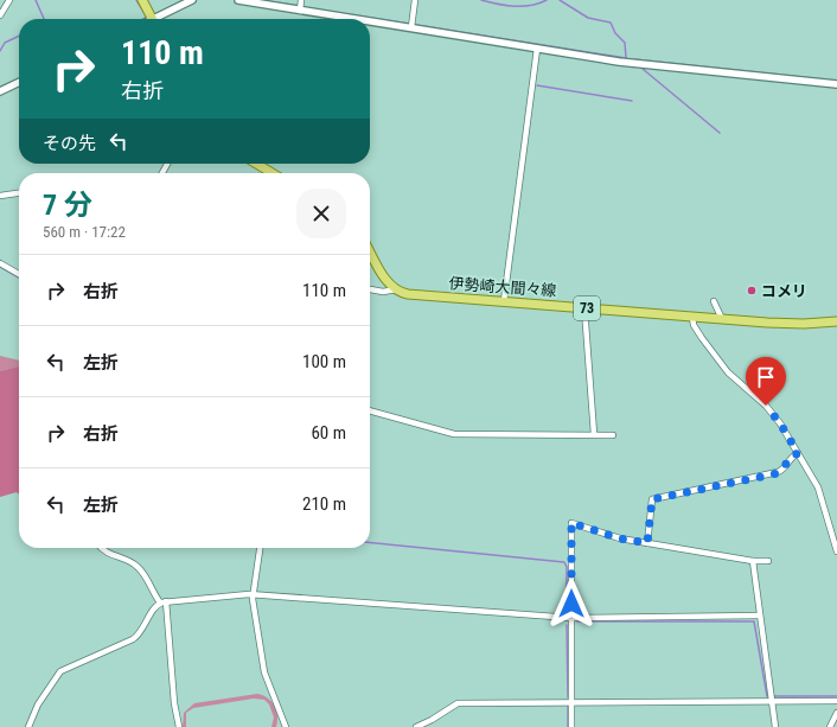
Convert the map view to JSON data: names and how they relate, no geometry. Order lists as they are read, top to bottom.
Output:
{
  "streets": {
    "main road": ["伊勢崎大間々線", "73"]
  },
  "places": ["コメリ"],
  "page": {
    "turn": ["110 m", "右折"],
    "then": "その先",
    "heading": ["7 分", "560 m · 17:22"],
    "list": [
      {
        "name": "右折",
        "value": "110 m"
      },
      {
        "name": "左折",
        "value": "100 m"
      },
      {
        "name": "右折",
        "value": "60 m"
      },
      {
        "name": "左折",
        "value": "210 m"
      }
    ]
  }
}
